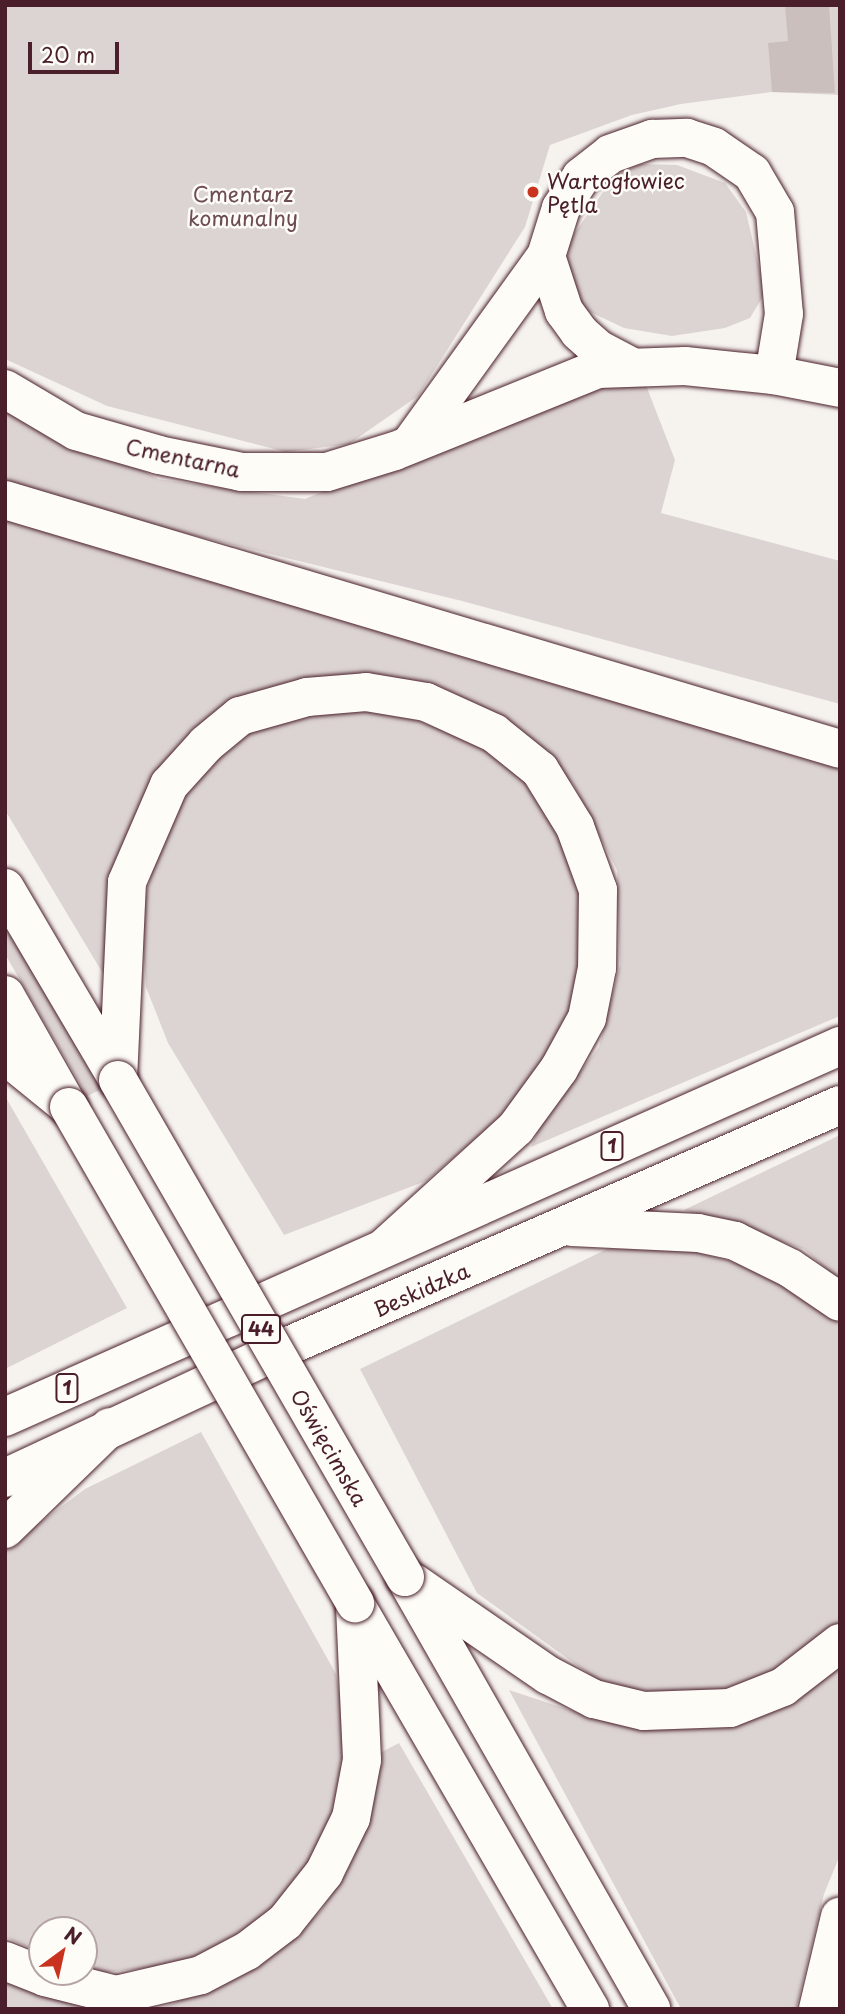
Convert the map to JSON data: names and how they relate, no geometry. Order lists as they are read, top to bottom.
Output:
{
  "streets": {
    "main road": [
      "Cmentarna",
      "1",
      "Beskidzka",
      "44",
      "Oświęcimska"
    ]
  },
  "parks": ["Cmentarz komunalny"],
  "places": ["Wartogłowiec Pętla"],
  "scale_bar": "20 m",
  "north": "top right"
}
